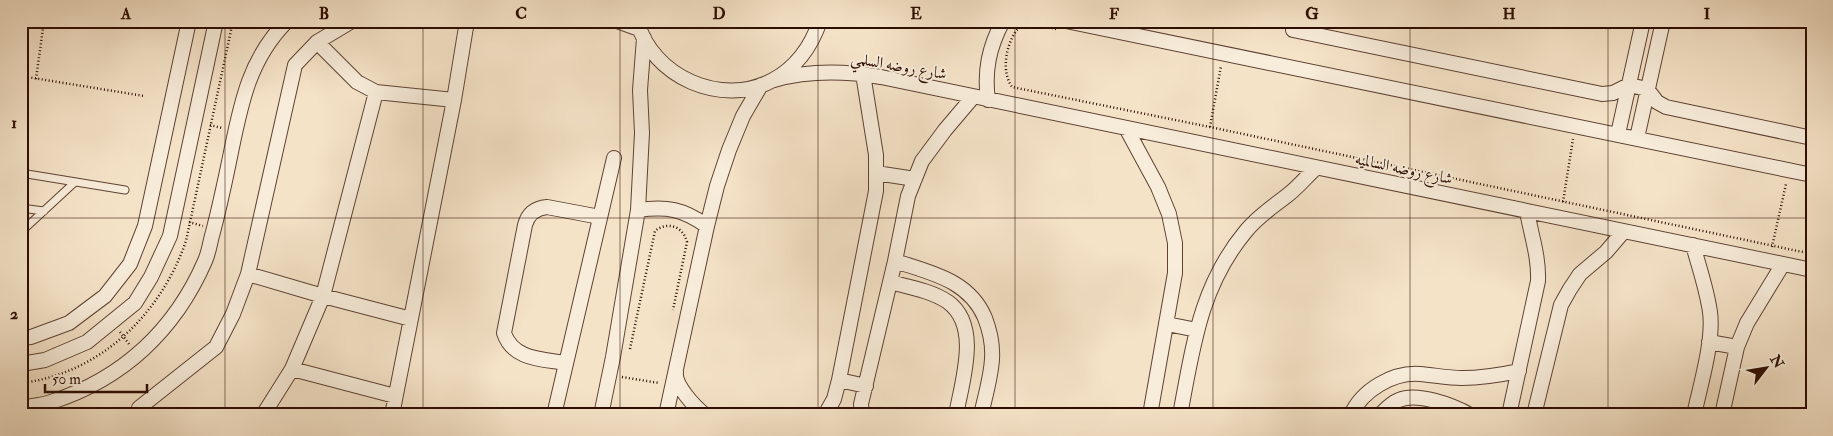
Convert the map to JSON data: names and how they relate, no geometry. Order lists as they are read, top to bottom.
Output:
{
  "streets": {
    "street": ["شارع روضه السلمي", "شارع روضه السالميه"]
  },
  "crossings": [
    ["شارع روضه السلمي", "شارع روضه السالميه"]
  ],
  "scale_bar": "50 m",
  "north": "top right",
  "grid": {
    "columns": [
      "A",
      "B",
      "C",
      "D",
      "E",
      "F",
      "G",
      "H",
      "I"
    ],
    "rows": ["1", "2"]
  }
}
